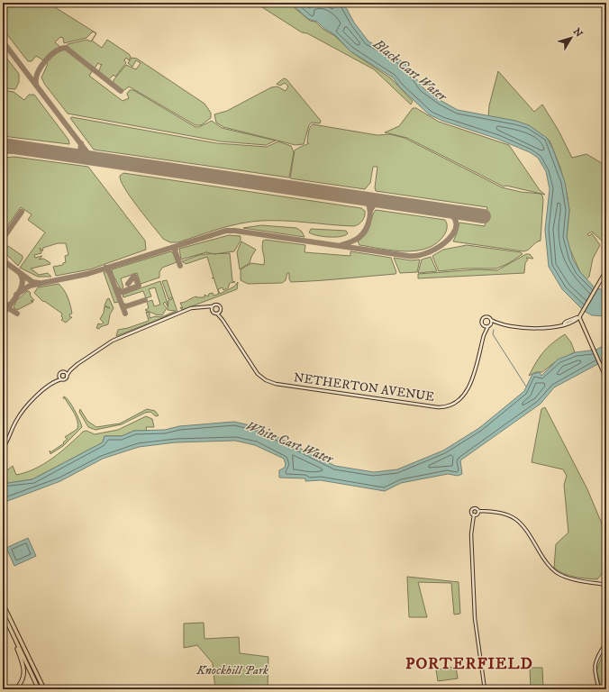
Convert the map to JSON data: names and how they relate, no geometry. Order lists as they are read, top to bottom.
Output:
{
  "streets": {
    "street": ["NETHERTON AVENUE"]
  },
  "districts": ["PORTERFIELD"],
  "water": ["Black Cart Water", "White Cart Water"],
  "parks": ["Knockhill Park"],
  "north": "top right"
}
